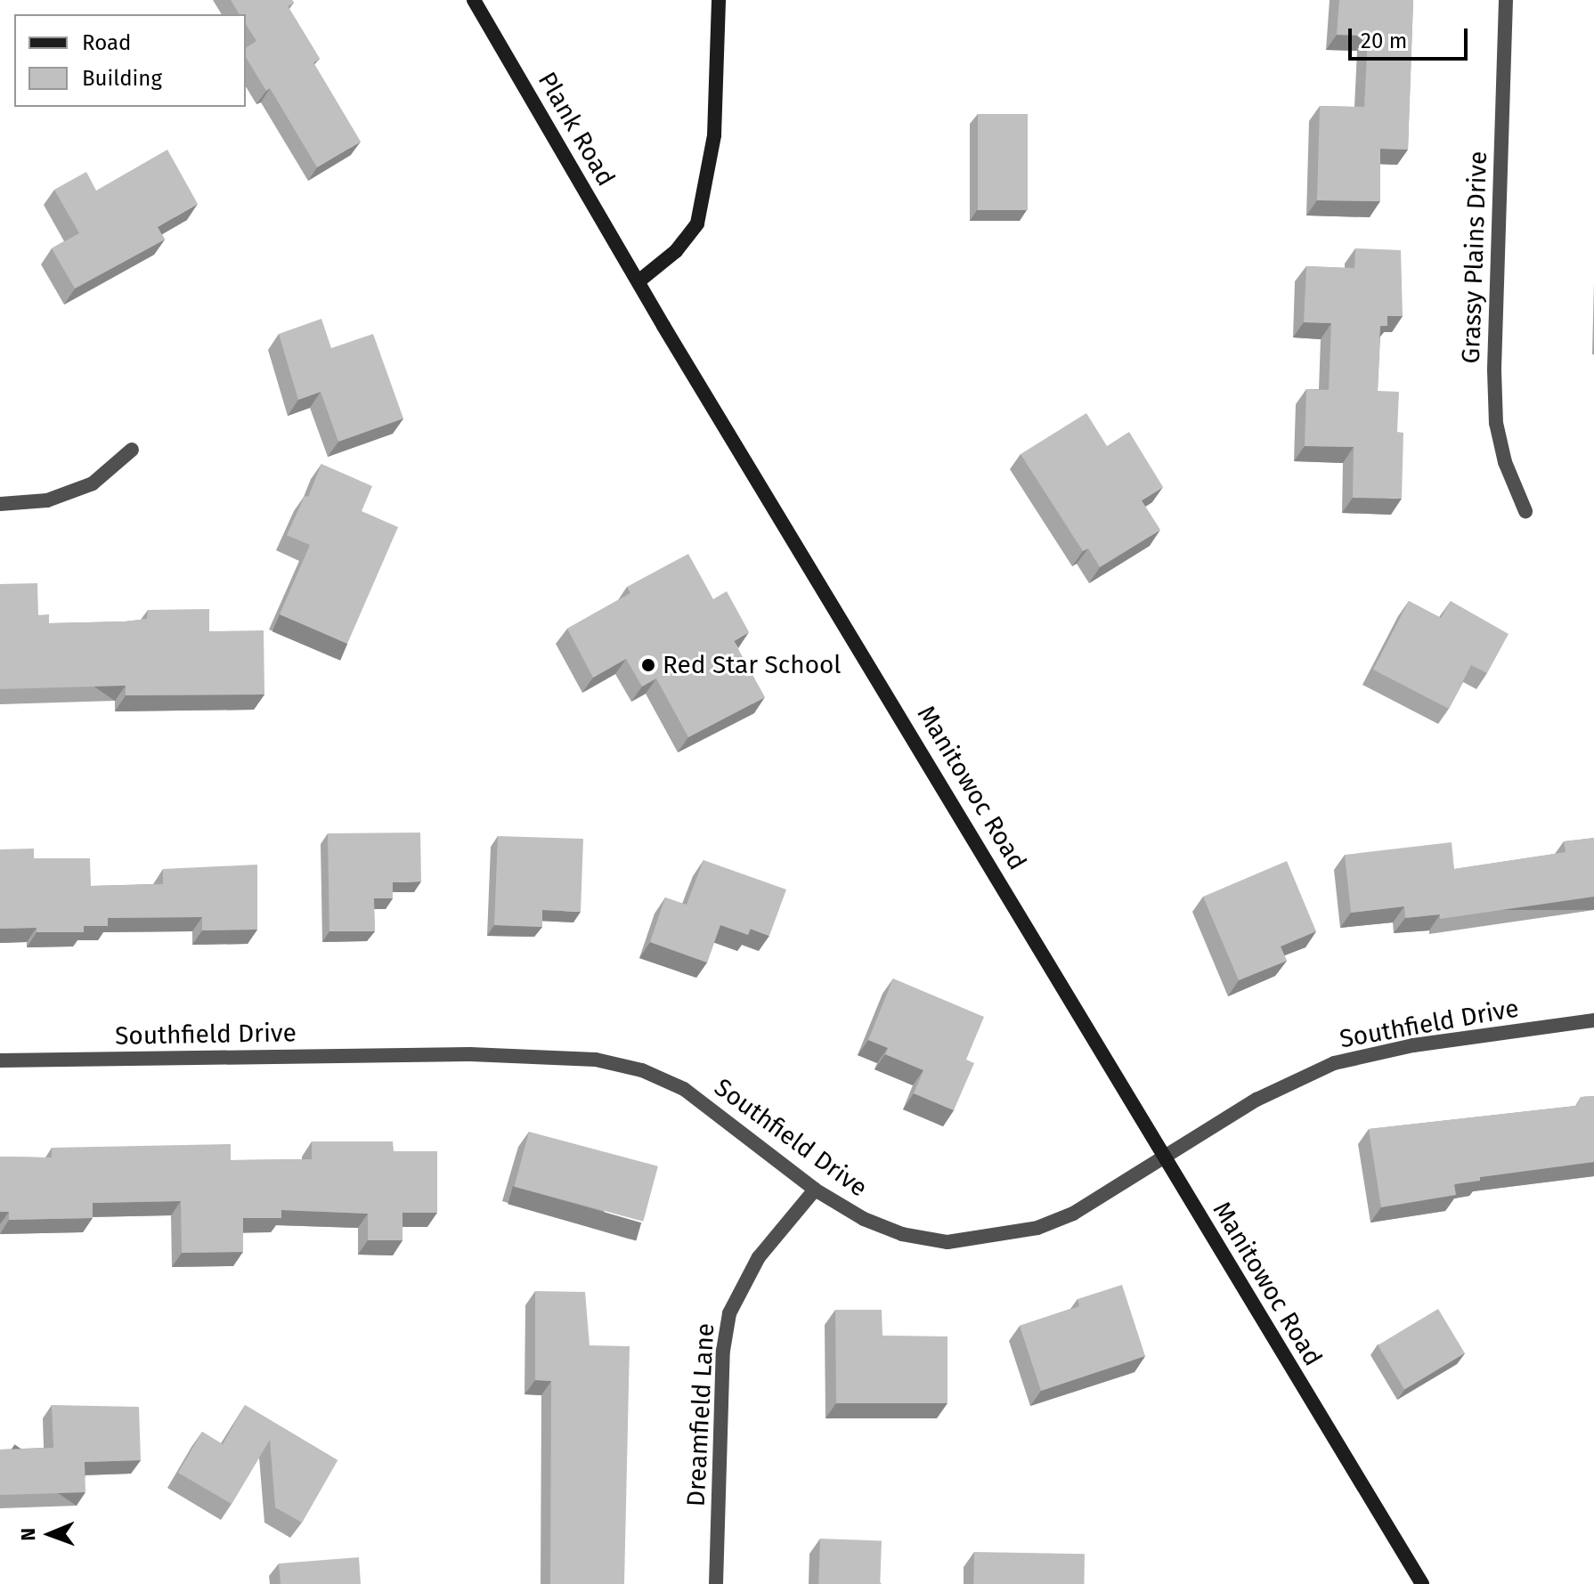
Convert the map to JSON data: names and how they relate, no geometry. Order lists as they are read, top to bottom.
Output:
{
  "streets": {
    "street": [
      "Plank Road",
      "Grassy Plains Drive",
      "Manitowoc Road",
      "Southfield Drive",
      "Dreamfield Lane"
    ]
  },
  "crossings": [
    ["Plank Road", "Manitowoc Road"],
    ["Manitowoc Road", "Southfield Drive"],
    ["Southfield Drive", "Dreamfield Lane"]
  ],
  "places": ["Red Star School"],
  "legend": ["Road", "Building"],
  "scale_bar": "20 m",
  "north": "left"
}
